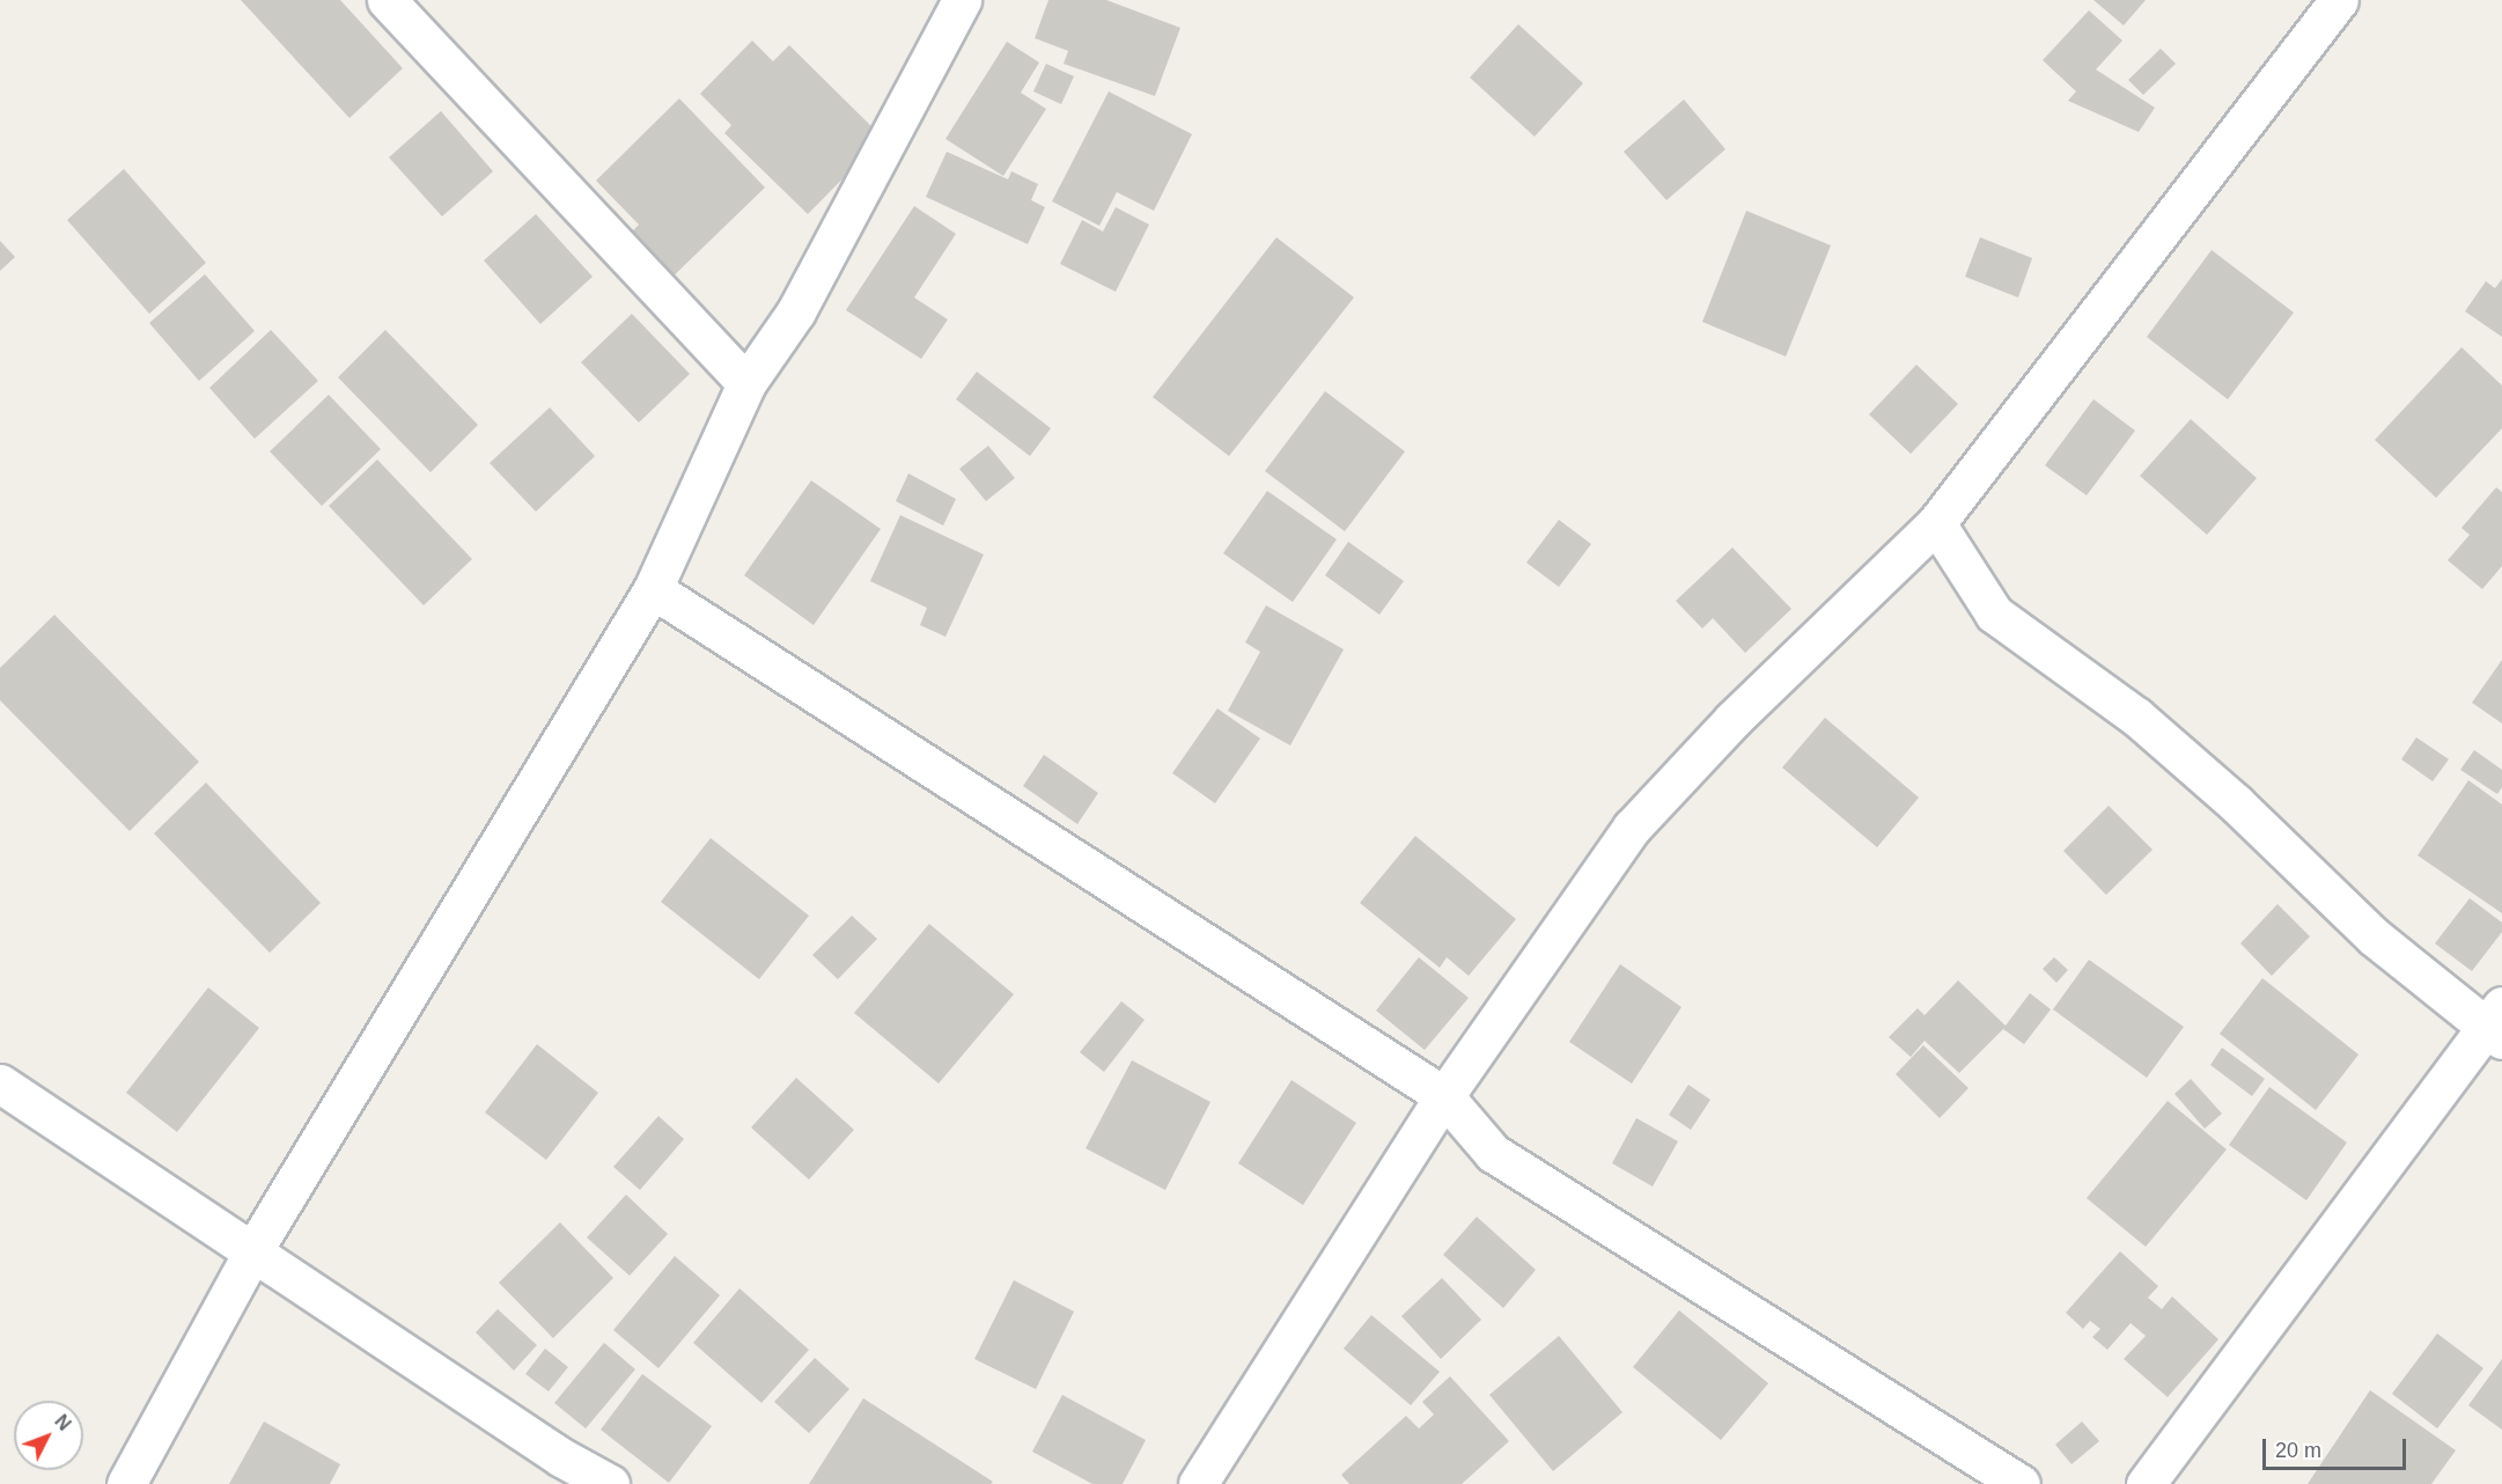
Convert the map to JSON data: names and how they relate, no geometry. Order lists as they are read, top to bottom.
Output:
{
  "scale_bar": "20 m",
  "north": "top right"
}
